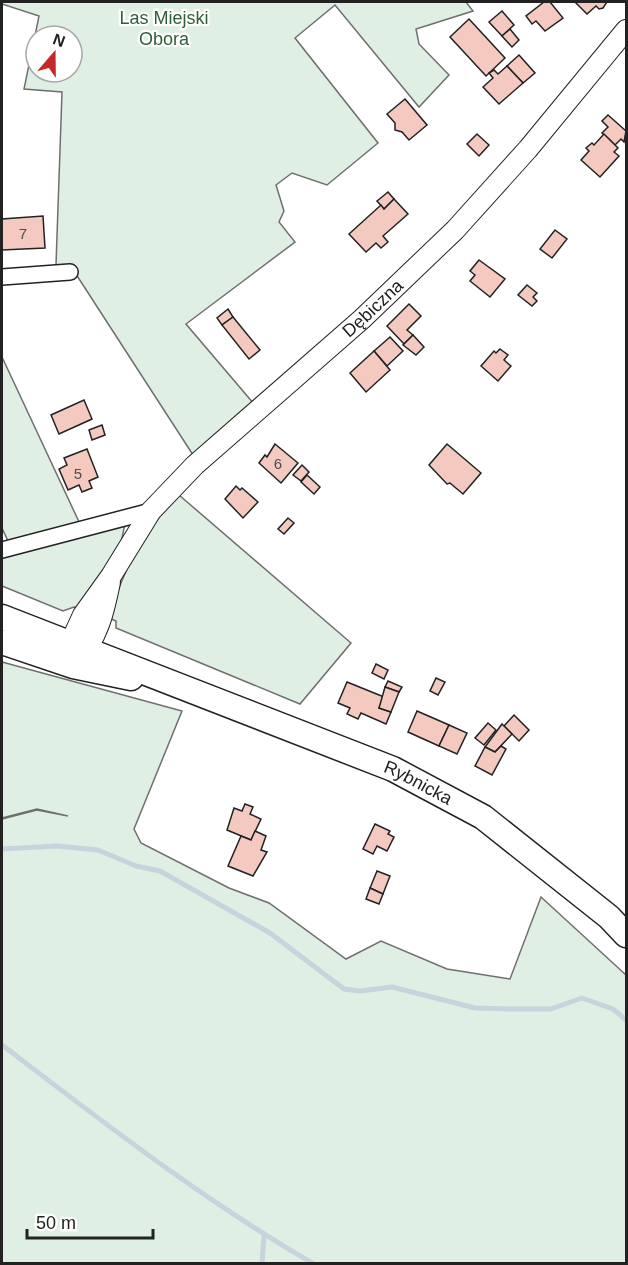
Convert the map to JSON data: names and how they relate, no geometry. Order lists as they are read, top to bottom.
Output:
{
  "streets": {
    "main road": ["Rybnicka"],
    "street": ["Dębiczna"]
  },
  "crossings": [
    ["Dębiczna", "Rybnicka"]
  ],
  "parks": ["Las Miejski Obora"],
  "house_numbers": ["7", "6", "5"],
  "scale_bar": "50 m",
  "north": "top"
}
